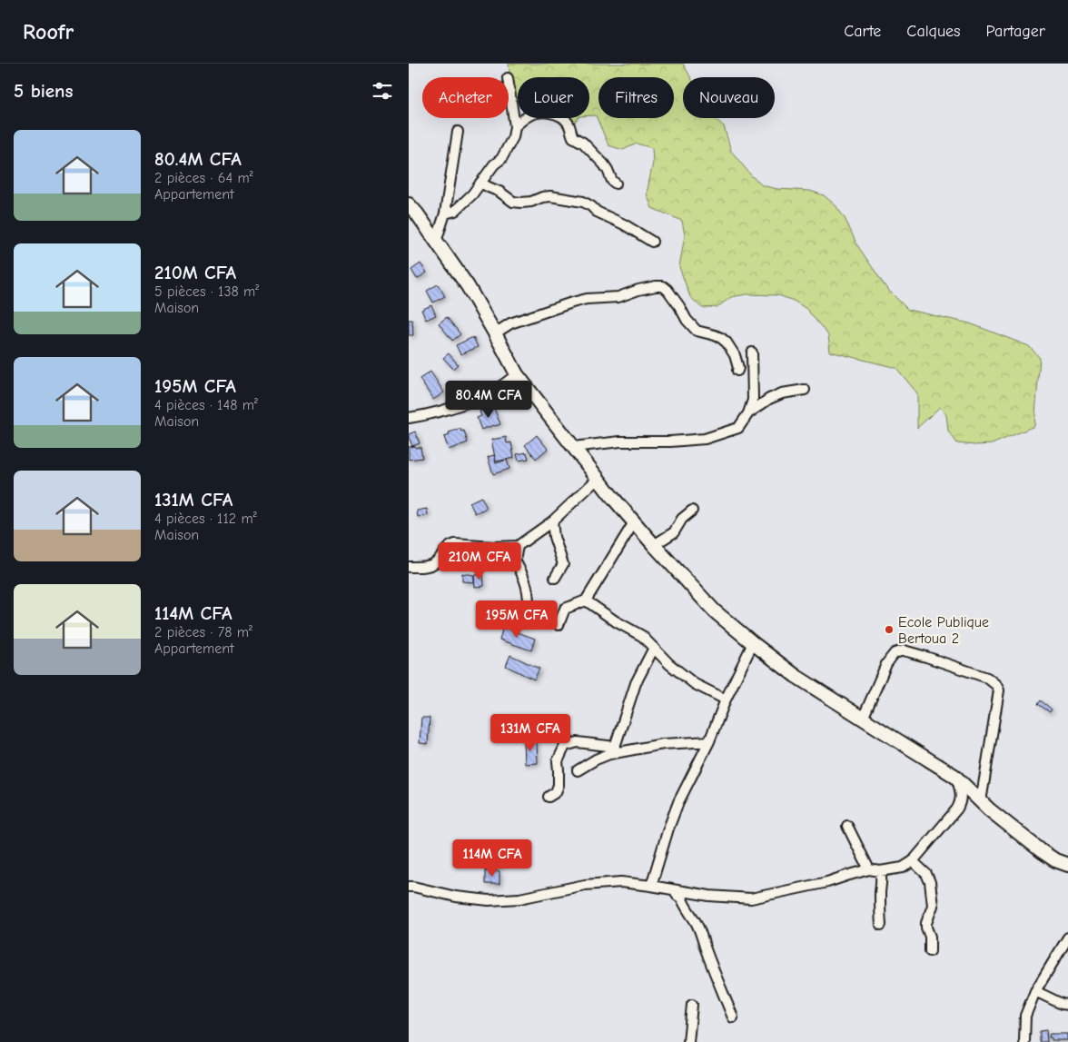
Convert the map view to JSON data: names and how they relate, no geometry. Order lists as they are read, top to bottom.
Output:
{
  "places": ["Ecole Publique Bertoua 2"],
  "page": {
    "header": "Roofr",
    "nav": ["Carte", "Calques", "Partager"],
    "heading": "5 biens",
    "chip": [
      "Acheter",
      "Louer",
      "Filtres",
      "Nouveau"
    ],
    "list": [
      {
        "name": "80.4M CFA",
        "note": "2 pièces · 64 m² · Appartement"
      },
      {
        "name": "210M CFA",
        "note": "5 pièces · 138 m² · Maison"
      },
      {
        "name": "195M CFA",
        "note": "4 pièces · 148 m² · Maison"
      },
      {
        "name": "131M CFA",
        "note": "4 pièces · 112 m² · Maison"
      },
      {
        "name": "114M CFA",
        "note": "2 pièces · 78 m² · Appartement"
      }
    ],
    "price": [
      "80.4M CFA",
      "210M CFA",
      "195M CFA",
      "131M CFA",
      "114M CFA"
    ]
  }
}
